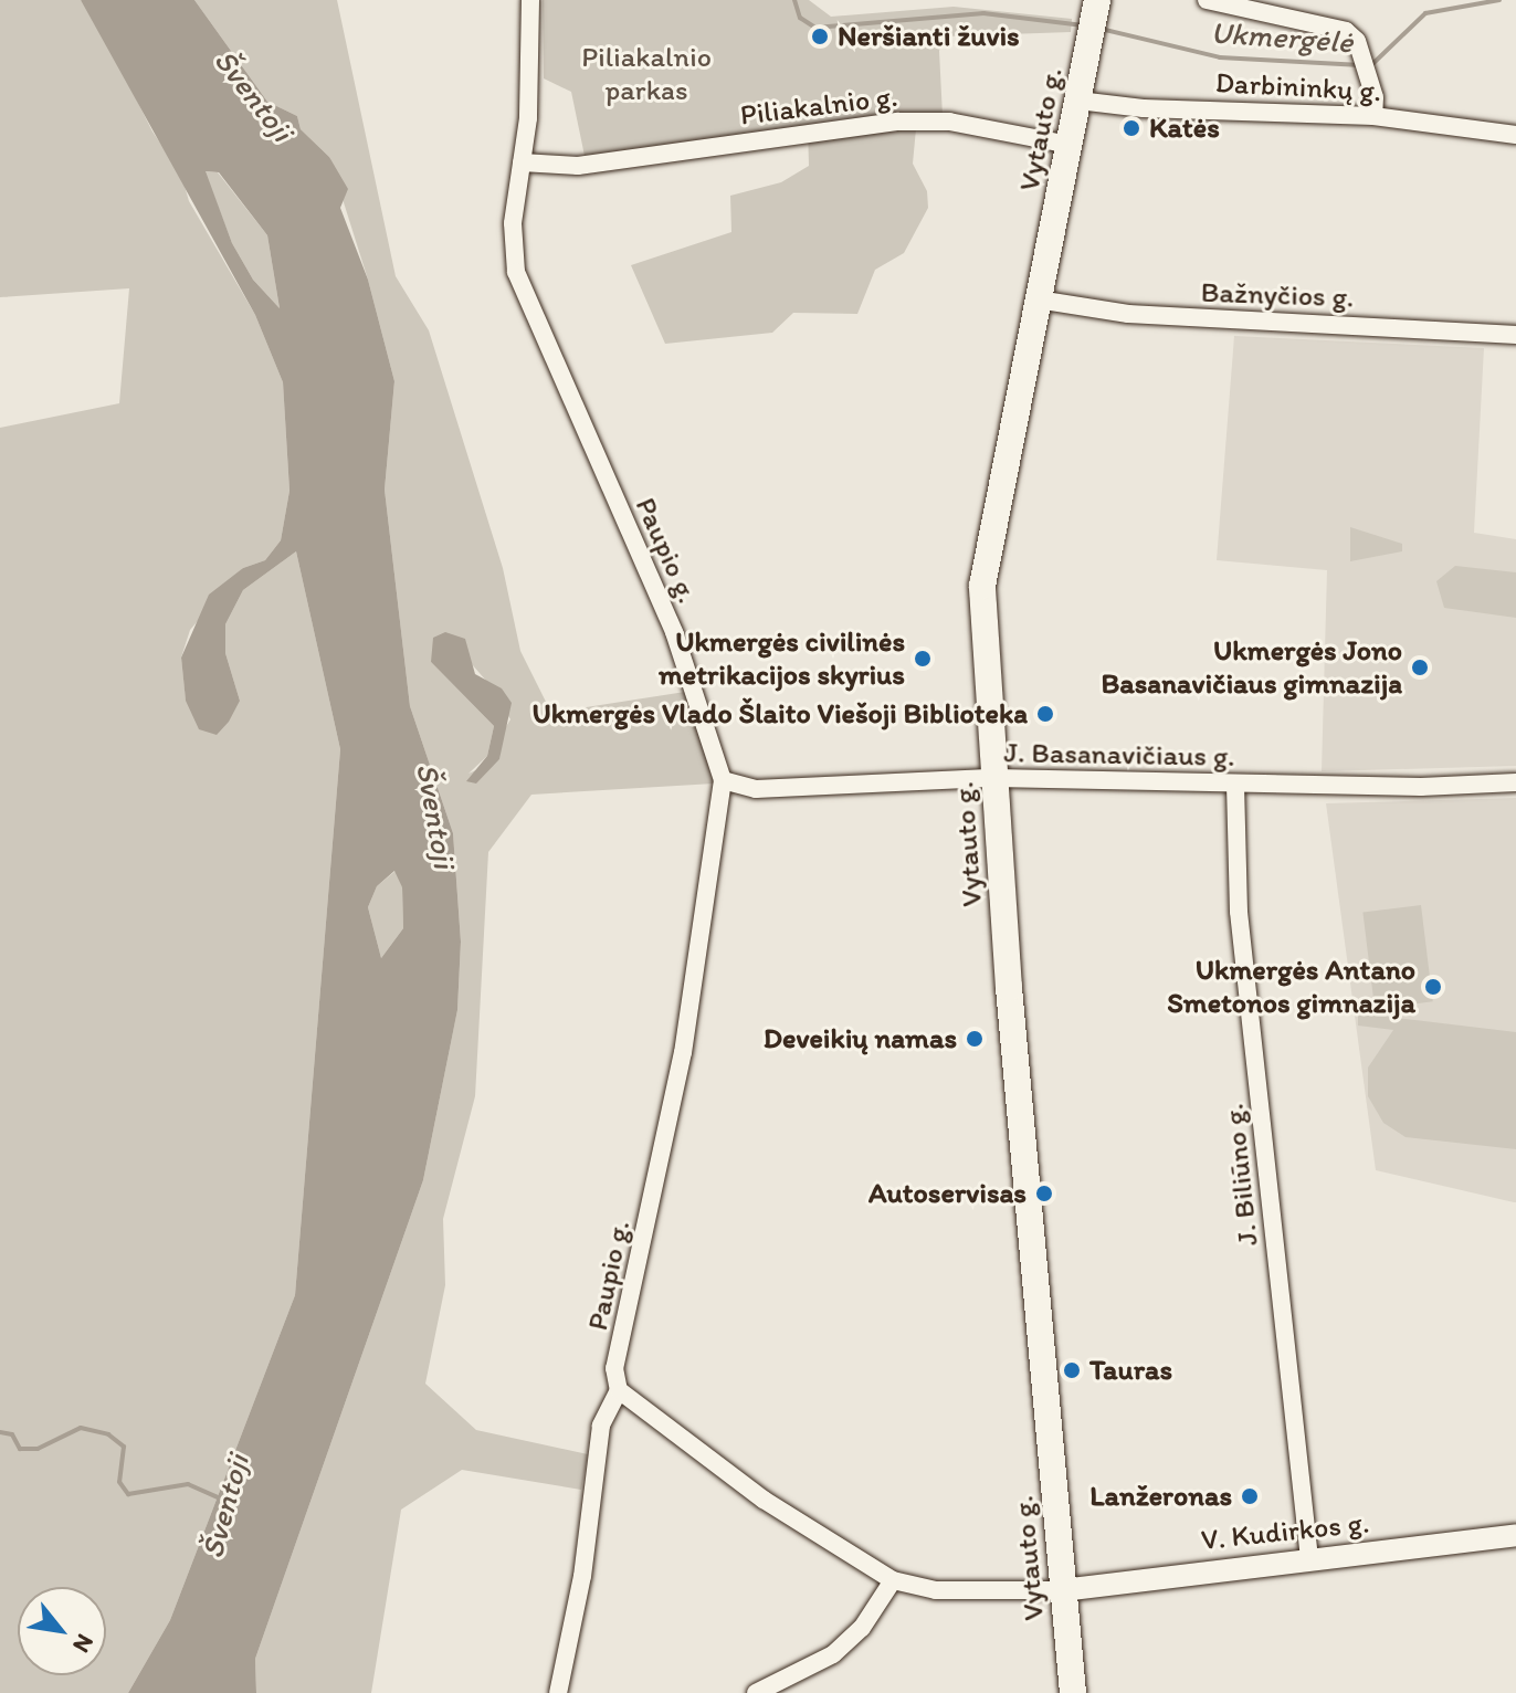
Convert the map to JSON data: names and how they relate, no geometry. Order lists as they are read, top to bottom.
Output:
{
  "streets": {
    "main road": ["Vytauto g."],
    "street": [
      "Darbininkų g.",
      "Piliakalnio g.",
      "Bažnyčios g.",
      "Paupio g.",
      "J. Basanavičiaus g.",
      "J. Biliūno g.",
      "V. Kudirkos g."
    ]
  },
  "crossings": [
    ["Darbininkų g.", "Vytauto g."],
    ["Piliakalnio g.", "Vytauto g."],
    ["Piliakalnio g.", "Paupio g."],
    ["Vytauto g.", "Bažnyčios g."],
    ["Vytauto g.", "J. Basanavičiaus g."],
    ["Vytauto g.", "V. Kudirkos g."],
    ["Paupio g.", "J. Basanavičiaus g."],
    ["J. Basanavičiaus g.", "J. Biliūno g."],
    ["J. Biliūno g.", "V. Kudirkos g."]
  ],
  "water": ["Ukmergėlė", "Šventoji"],
  "parks": ["Piliakalnio parkas"],
  "places": [
    "Neršianti žuvis",
    "Katės",
    "Ukmergės civilinės metrikacijos skyrius",
    "Ukmergės Jono Basanavičiaus gimnazija",
    "Ukmergės Vlado Šlaito Viešoji Biblioteka",
    "Ukmergės Antano Smetonos gimnazija",
    "Deveikių namas",
    "Autoservisas",
    "Tauras",
    "Lanžeronas"
  ],
  "north": "bottom right"
}
